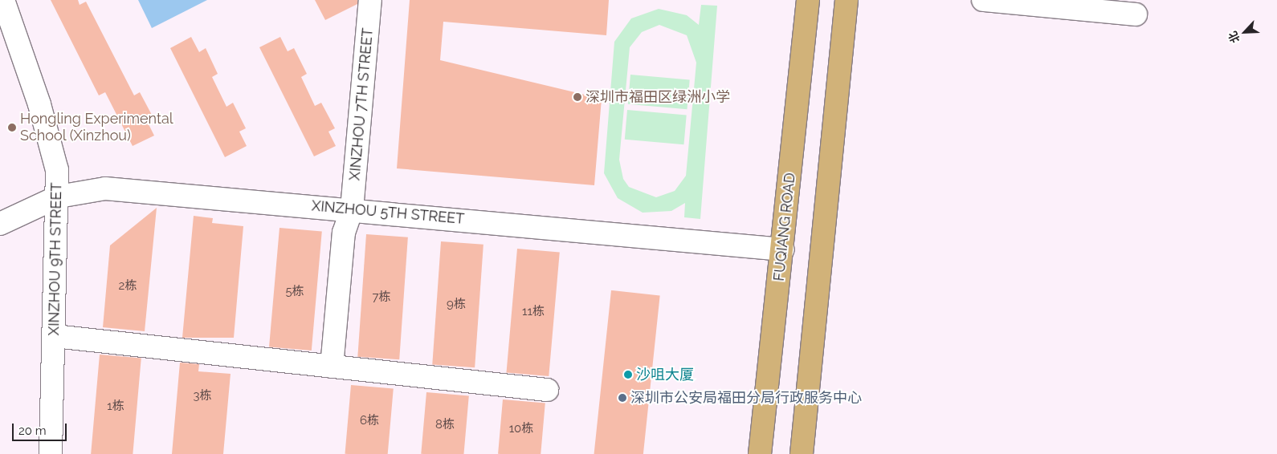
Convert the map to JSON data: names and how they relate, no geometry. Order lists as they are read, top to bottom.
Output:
{
  "streets": {
    "main road": ["FUQIANG ROAD"],
    "street": ["XINZHOU 7TH STREET", "XINZHOU 5TH STREET", "XINZHOU 9TH STREET"]
  },
  "crossings": [
    ["XINZHOU 7TH STREET", "XINZHOU 5TH STREET"],
    ["XINZHOU 5TH STREET", "FUQIANG ROAD"],
    ["XINZHOU 5TH STREET", "XINZHOU 9TH STREET"]
  ],
  "places": [
    "深圳市福田区绿洲小学",
    "Hongling Experimental School (Xinzhou)",
    "沙咀大厦",
    "深圳市公安局福田分局行政服务中心"
  ],
  "house_numbers": [
    "2栋",
    "5栋",
    "7栋",
    "9栋",
    "11栋",
    "3栋",
    "1栋",
    "6栋",
    "8栋",
    "10栋"
  ],
  "scale_bar": "20 m",
  "north": "bottom left"
}
